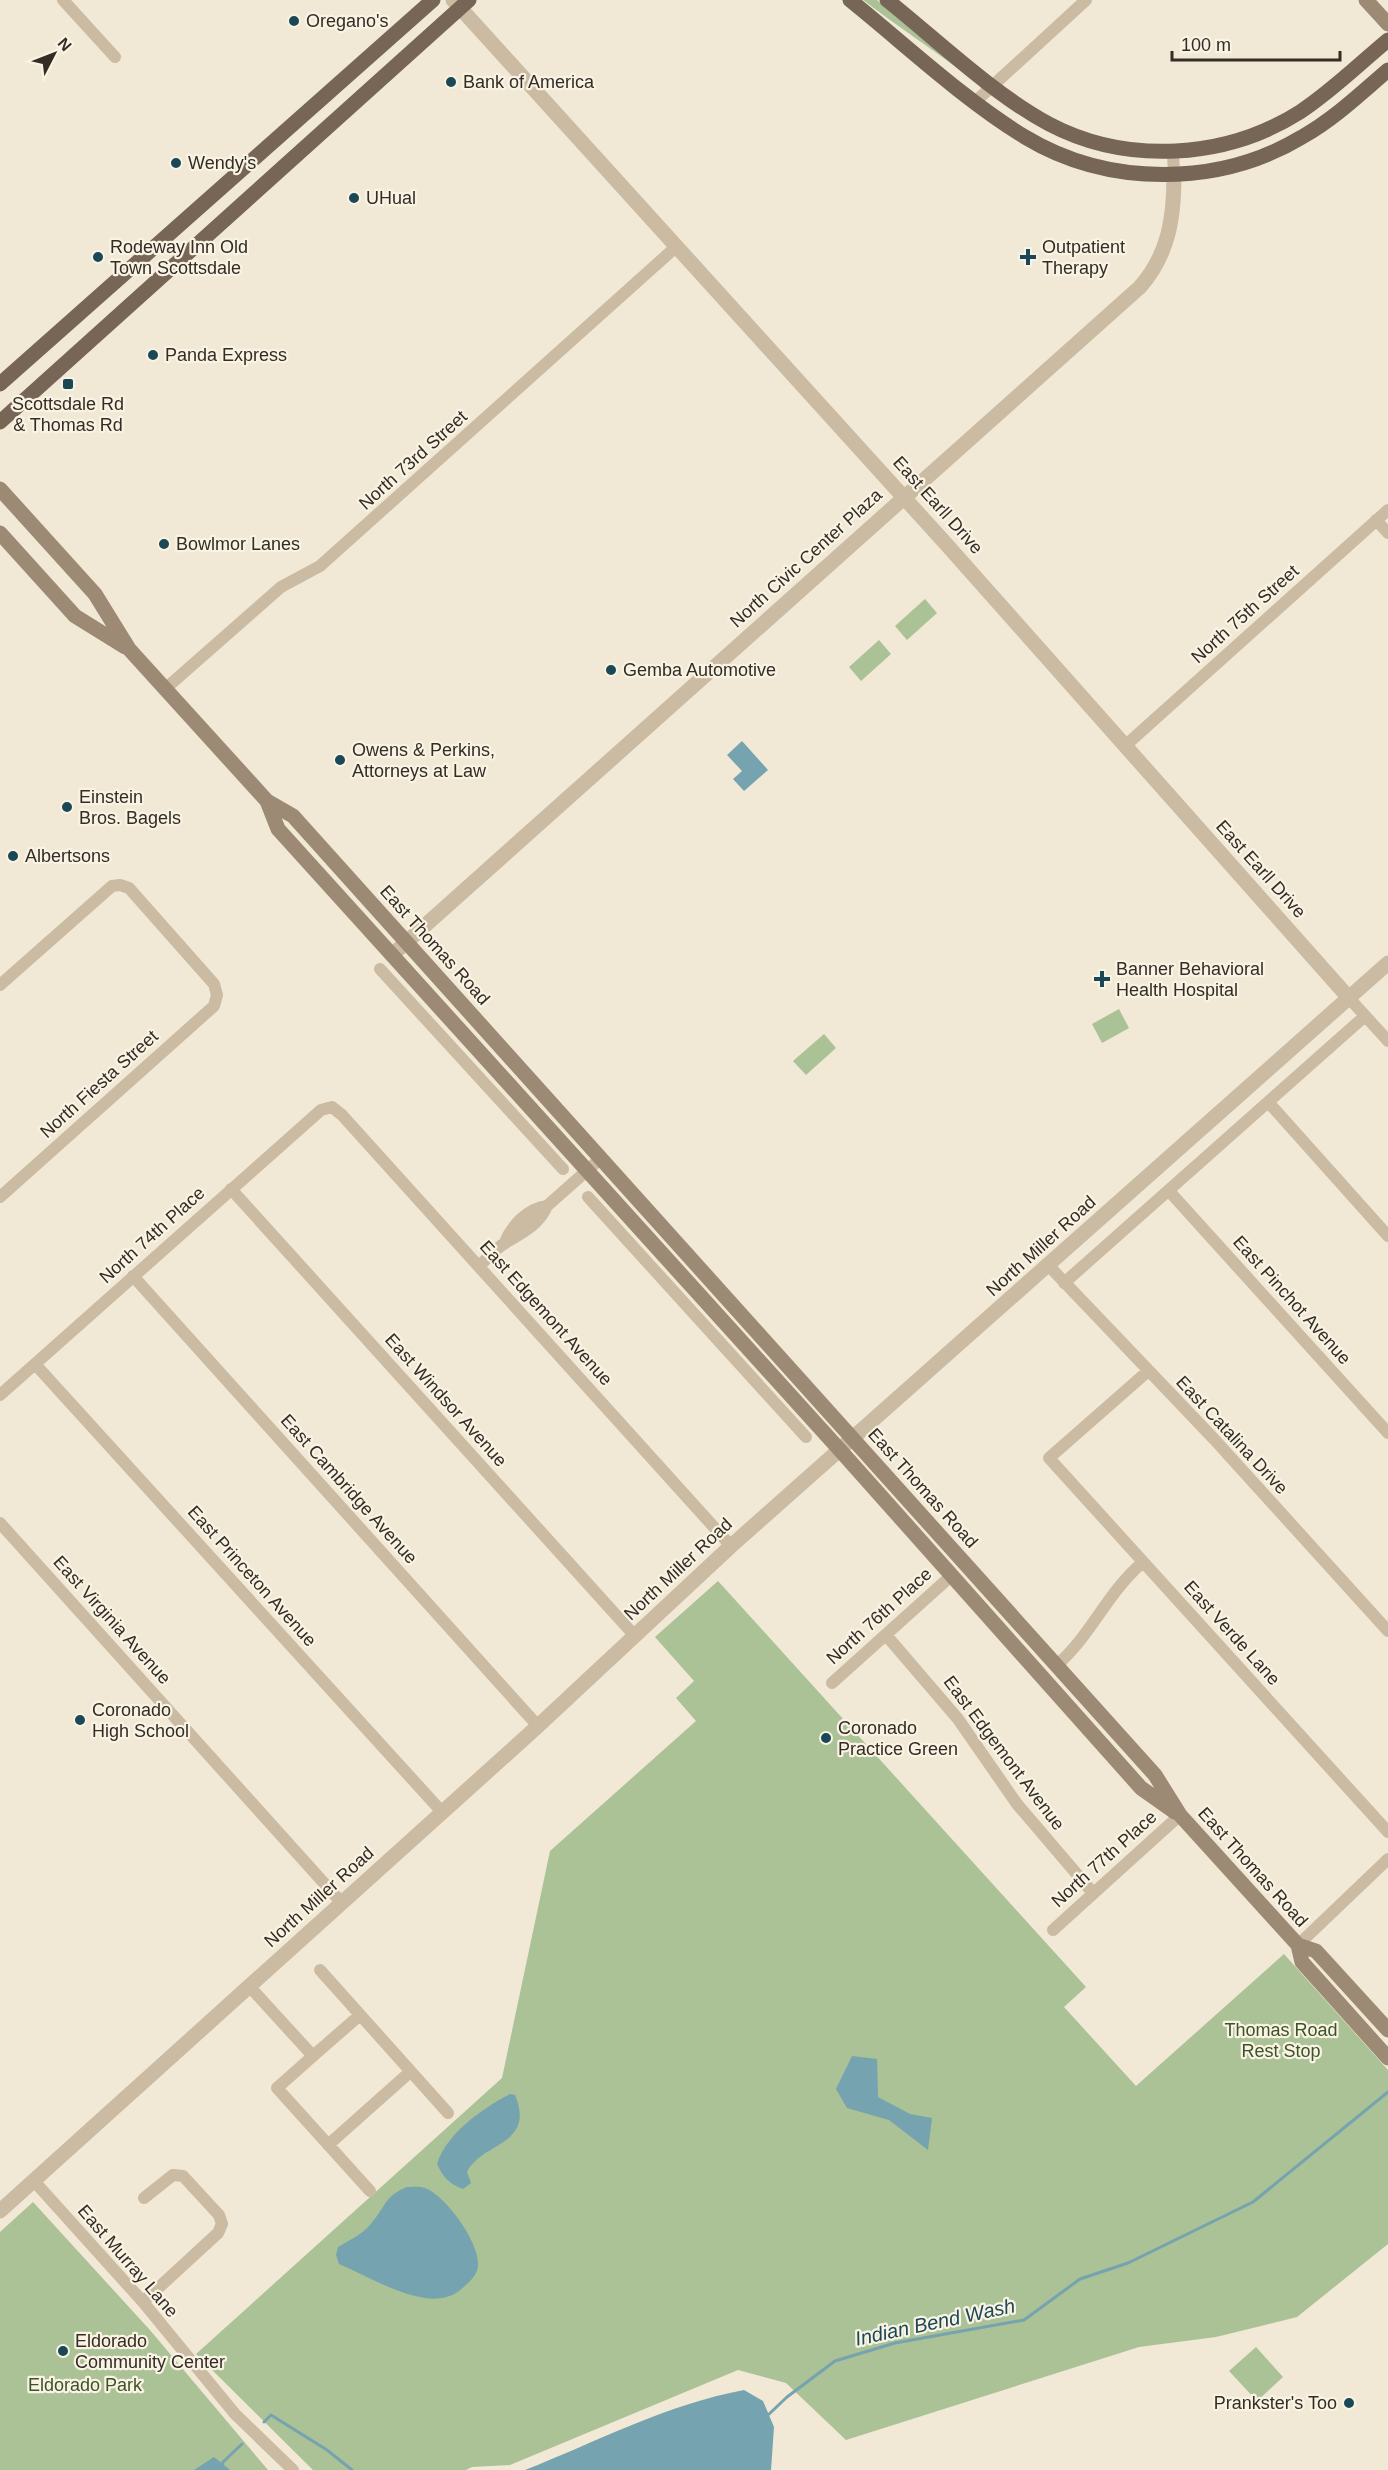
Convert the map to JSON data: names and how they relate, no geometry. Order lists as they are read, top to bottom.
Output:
{
  "streets": {
    "main road": ["East Thomas Road"],
    "street": [
      "North 73rd Street",
      "East Earll Drive",
      "North Civic Center Plaza",
      "North 75th Street",
      "North Fiesta Street",
      "North 74th Place",
      "North Miller Road",
      "East Pinchot Avenue",
      "East Edgemont Avenue",
      "East Windsor Avenue",
      "East Catalina Drive",
      "East Cambridge Avenue",
      "East Princeton Avenue",
      "North 76th Place",
      "East Virginia Avenue",
      "East Verde Lane",
      "North 77th Place",
      "East Murray Lane"
    ]
  },
  "crossings": [
    ["North 73rd Street", "East Earll Drive"],
    ["North 73rd Street", "East Thomas Road"],
    ["East Earll Drive", "North Civic Center Plaza"],
    ["East Earll Drive", "North 75th Street"],
    ["East Earll Drive", "North Miller Road"],
    ["North Civic Center Plaza", "East Thomas Road"],
    ["East Thomas Road", "North Miller Road"],
    ["East Thomas Road", "North 76th Place"],
    ["East Thomas Road", "North 77th Place"],
    ["North 74th Place", "East Edgemont Avenue"],
    ["North 74th Place", "East Windsor Avenue"],
    ["North 74th Place", "East Cambridge Avenue"],
    ["North 74th Place", "East Princeton Avenue"],
    ["North Miller Road", "East Edgemont Avenue"],
    ["North Miller Road", "East Windsor Avenue"],
    ["North Miller Road", "East Catalina Drive"],
    ["North Miller Road", "East Cambridge Avenue"],
    ["North Miller Road", "East Princeton Avenue"],
    ["North Miller Road", "East Virginia Avenue"],
    ["North Miller Road", "East Murray Lane"],
    ["East Edgemont Avenue", "North 76th Place"],
    ["East Edgemont Avenue", "North 77th Place"],
    ["East Catalina Drive", "East Verde Lane"]
  ],
  "water": ["Indian Bend Wash"],
  "parks": ["Thomas Road Rest Stop", "Eldorado Park"],
  "places": {
    "other": [
      "Oregano's",
      "Bank of America",
      "Wendy's",
      "UHual",
      "Rodeway Inn Old Town Scottsdale",
      "Panda Express",
      "Bowlmor Lanes",
      "Gemba Automotive",
      "Owens & Perkins, Attorneys at Law",
      "Einstein Bros. Bagels",
      "Albertsons",
      "Coronado High School",
      "Coronado Practice Green",
      "Eldorado Community Center",
      "Prankster's Too"
    ],
    "health": ["Outpatient Therapy", "Banner Behavioral Health Hospital"],
    "transit": ["Scottsdale Rd & Thomas Rd"]
  },
  "scale_bar": "100 m",
  "north": "top right"
}
